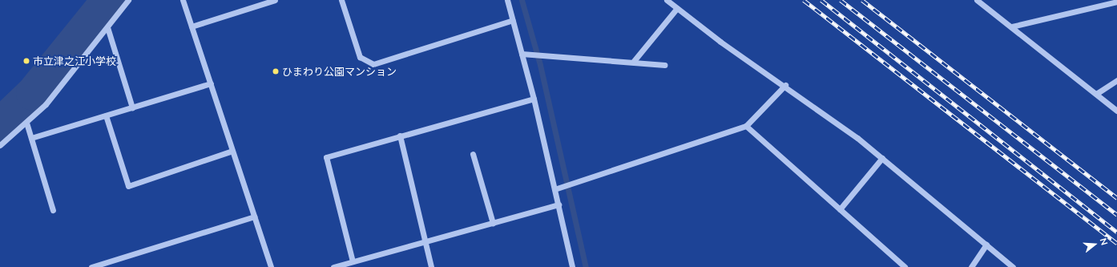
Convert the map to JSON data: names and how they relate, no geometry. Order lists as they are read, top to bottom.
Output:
{
  "places": ["市立津之江小学校", "ひまわり公園マンション"],
  "north": "right"
}
